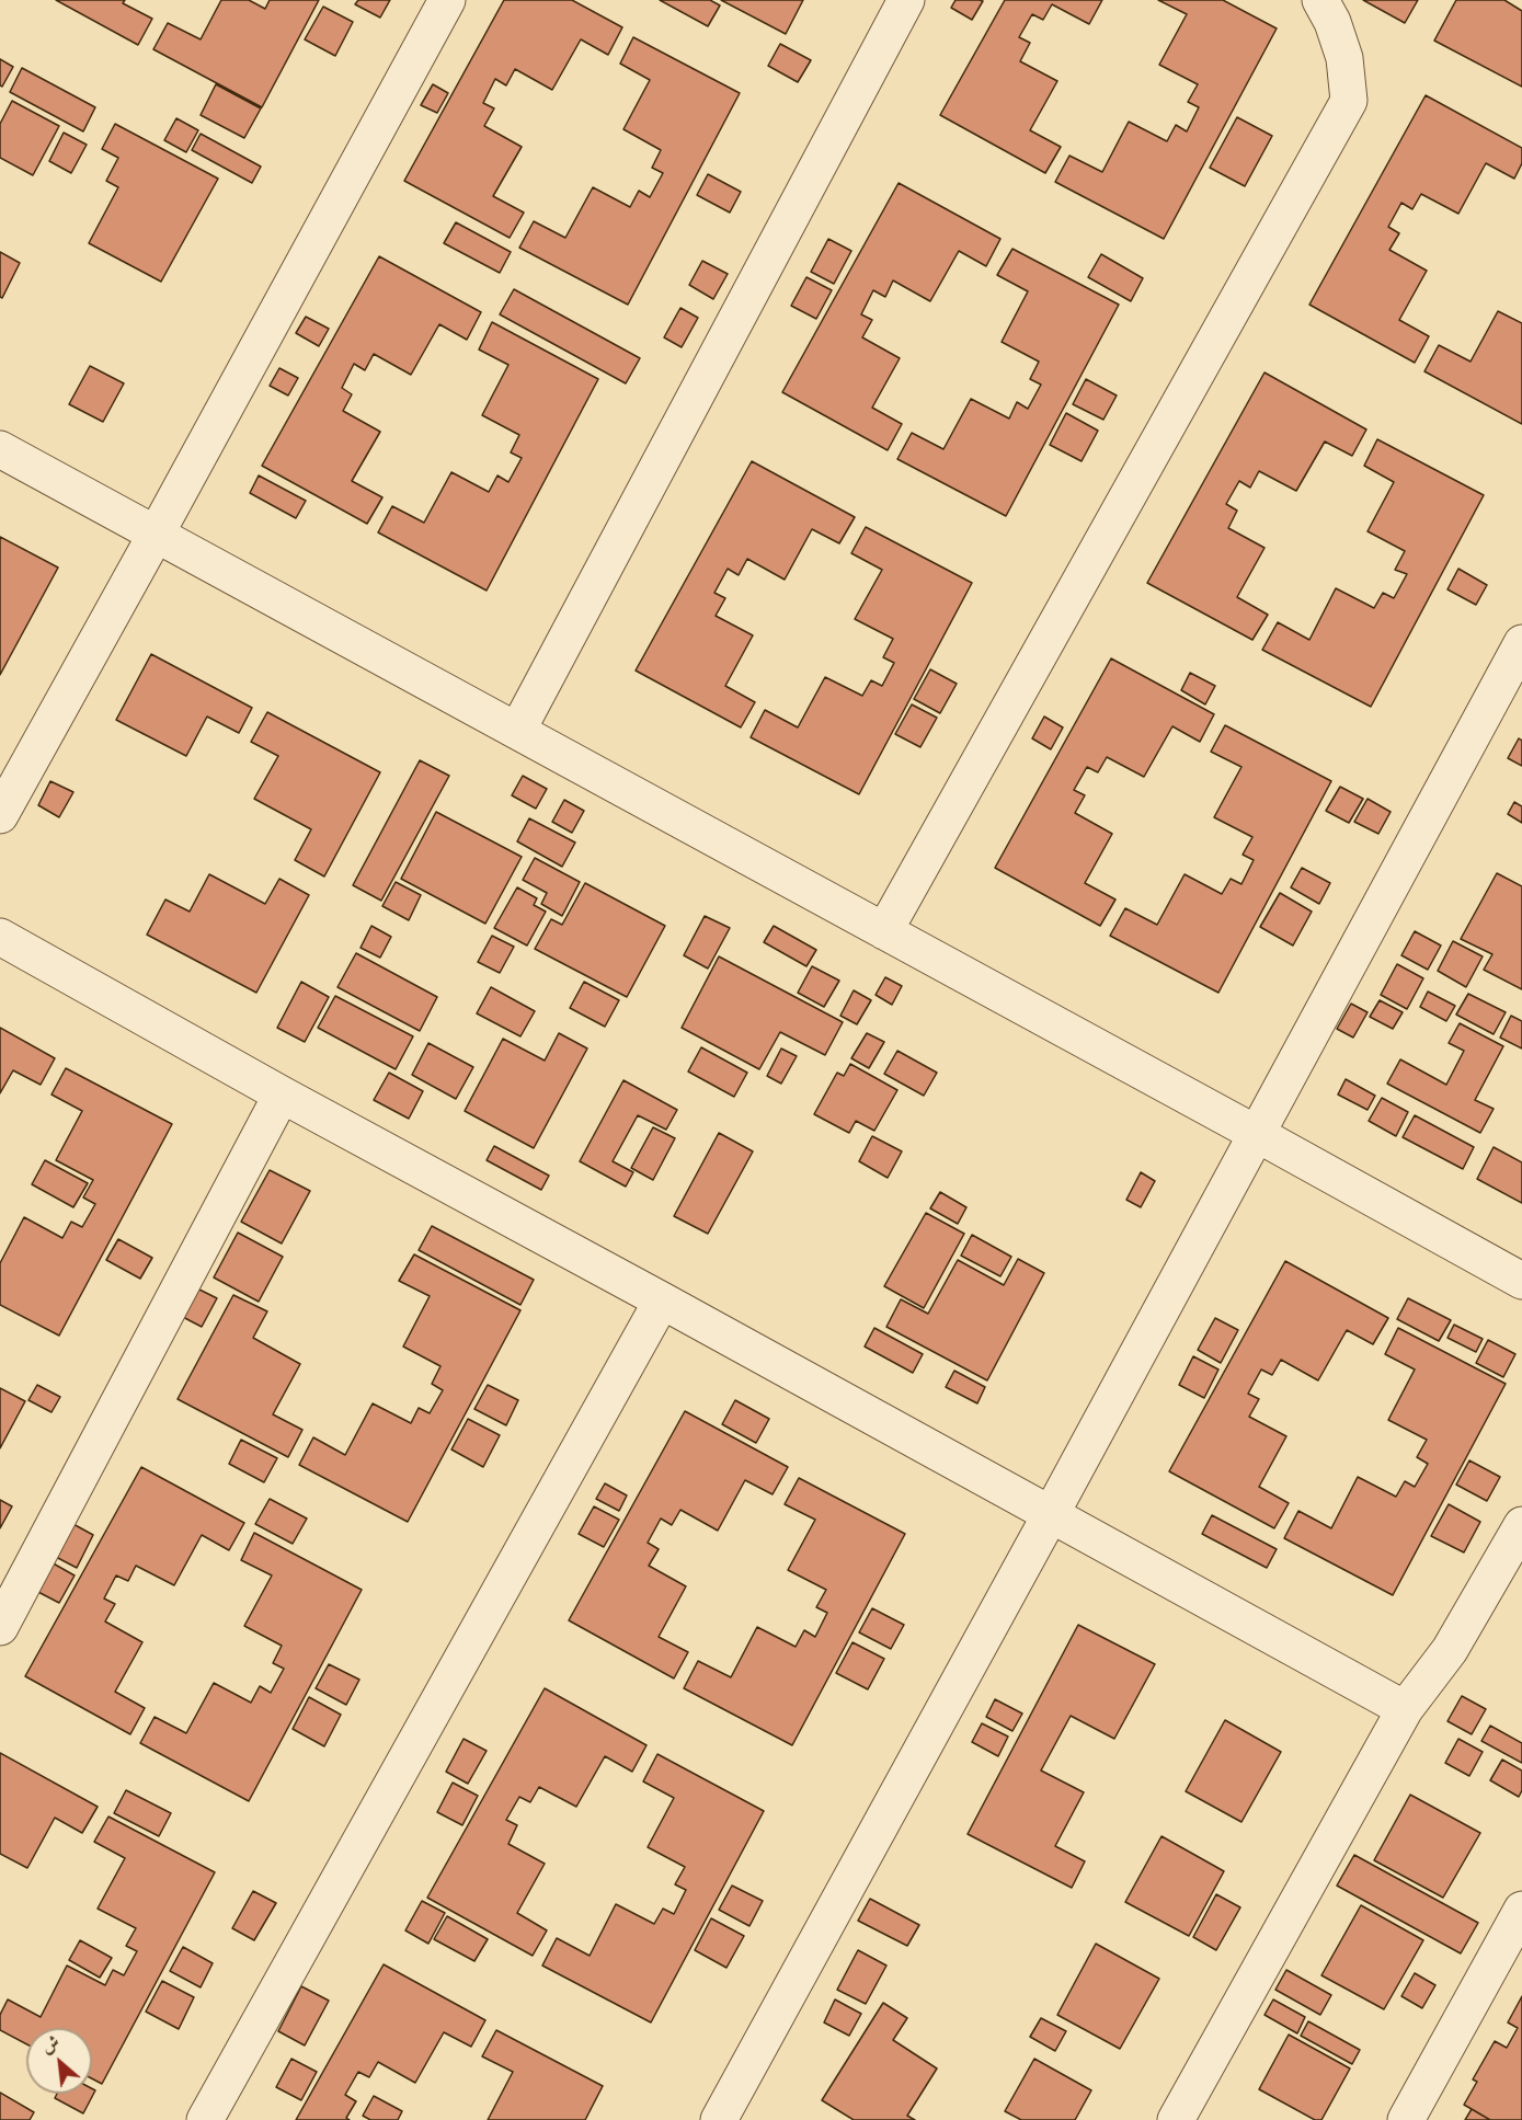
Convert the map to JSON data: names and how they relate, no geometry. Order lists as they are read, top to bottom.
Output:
{
  "north": "top left"
}
